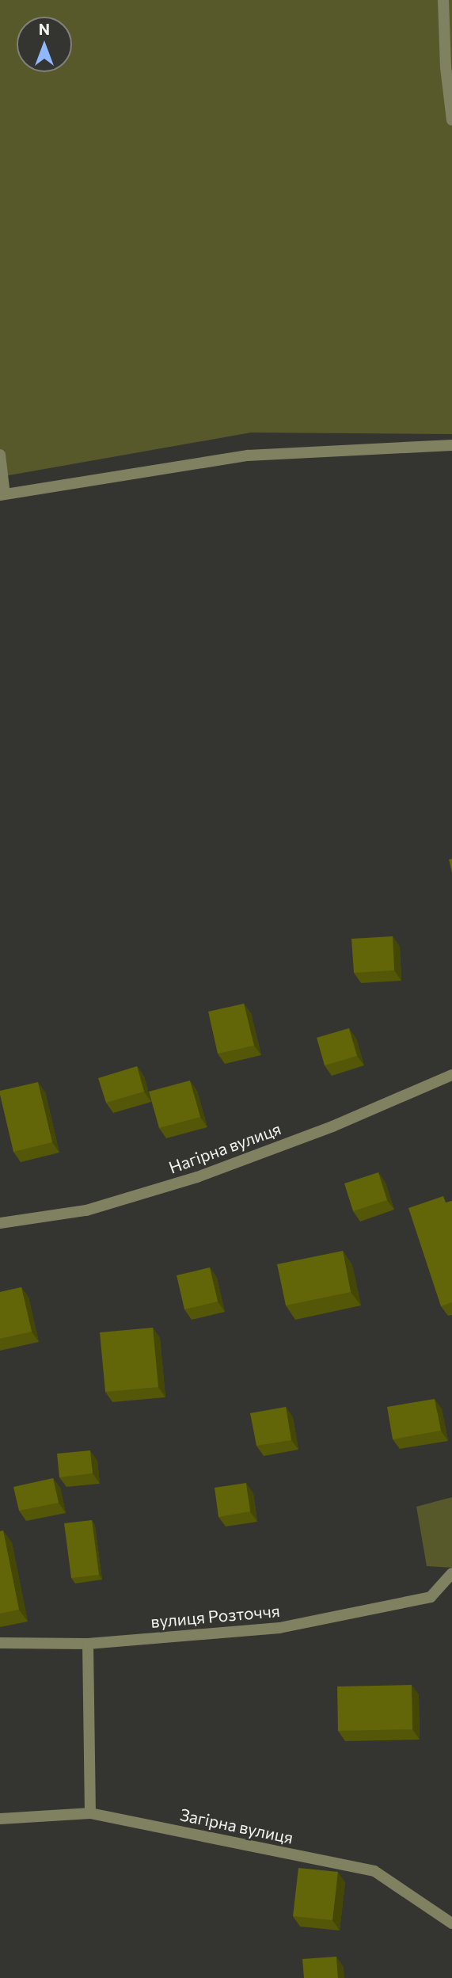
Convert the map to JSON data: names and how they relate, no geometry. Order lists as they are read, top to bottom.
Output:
{
  "streets": {
    "street": ["Нагірна вулиця", "вулиця Розточчя", "Загірна вулиця"]
  },
  "north": "top"
}
